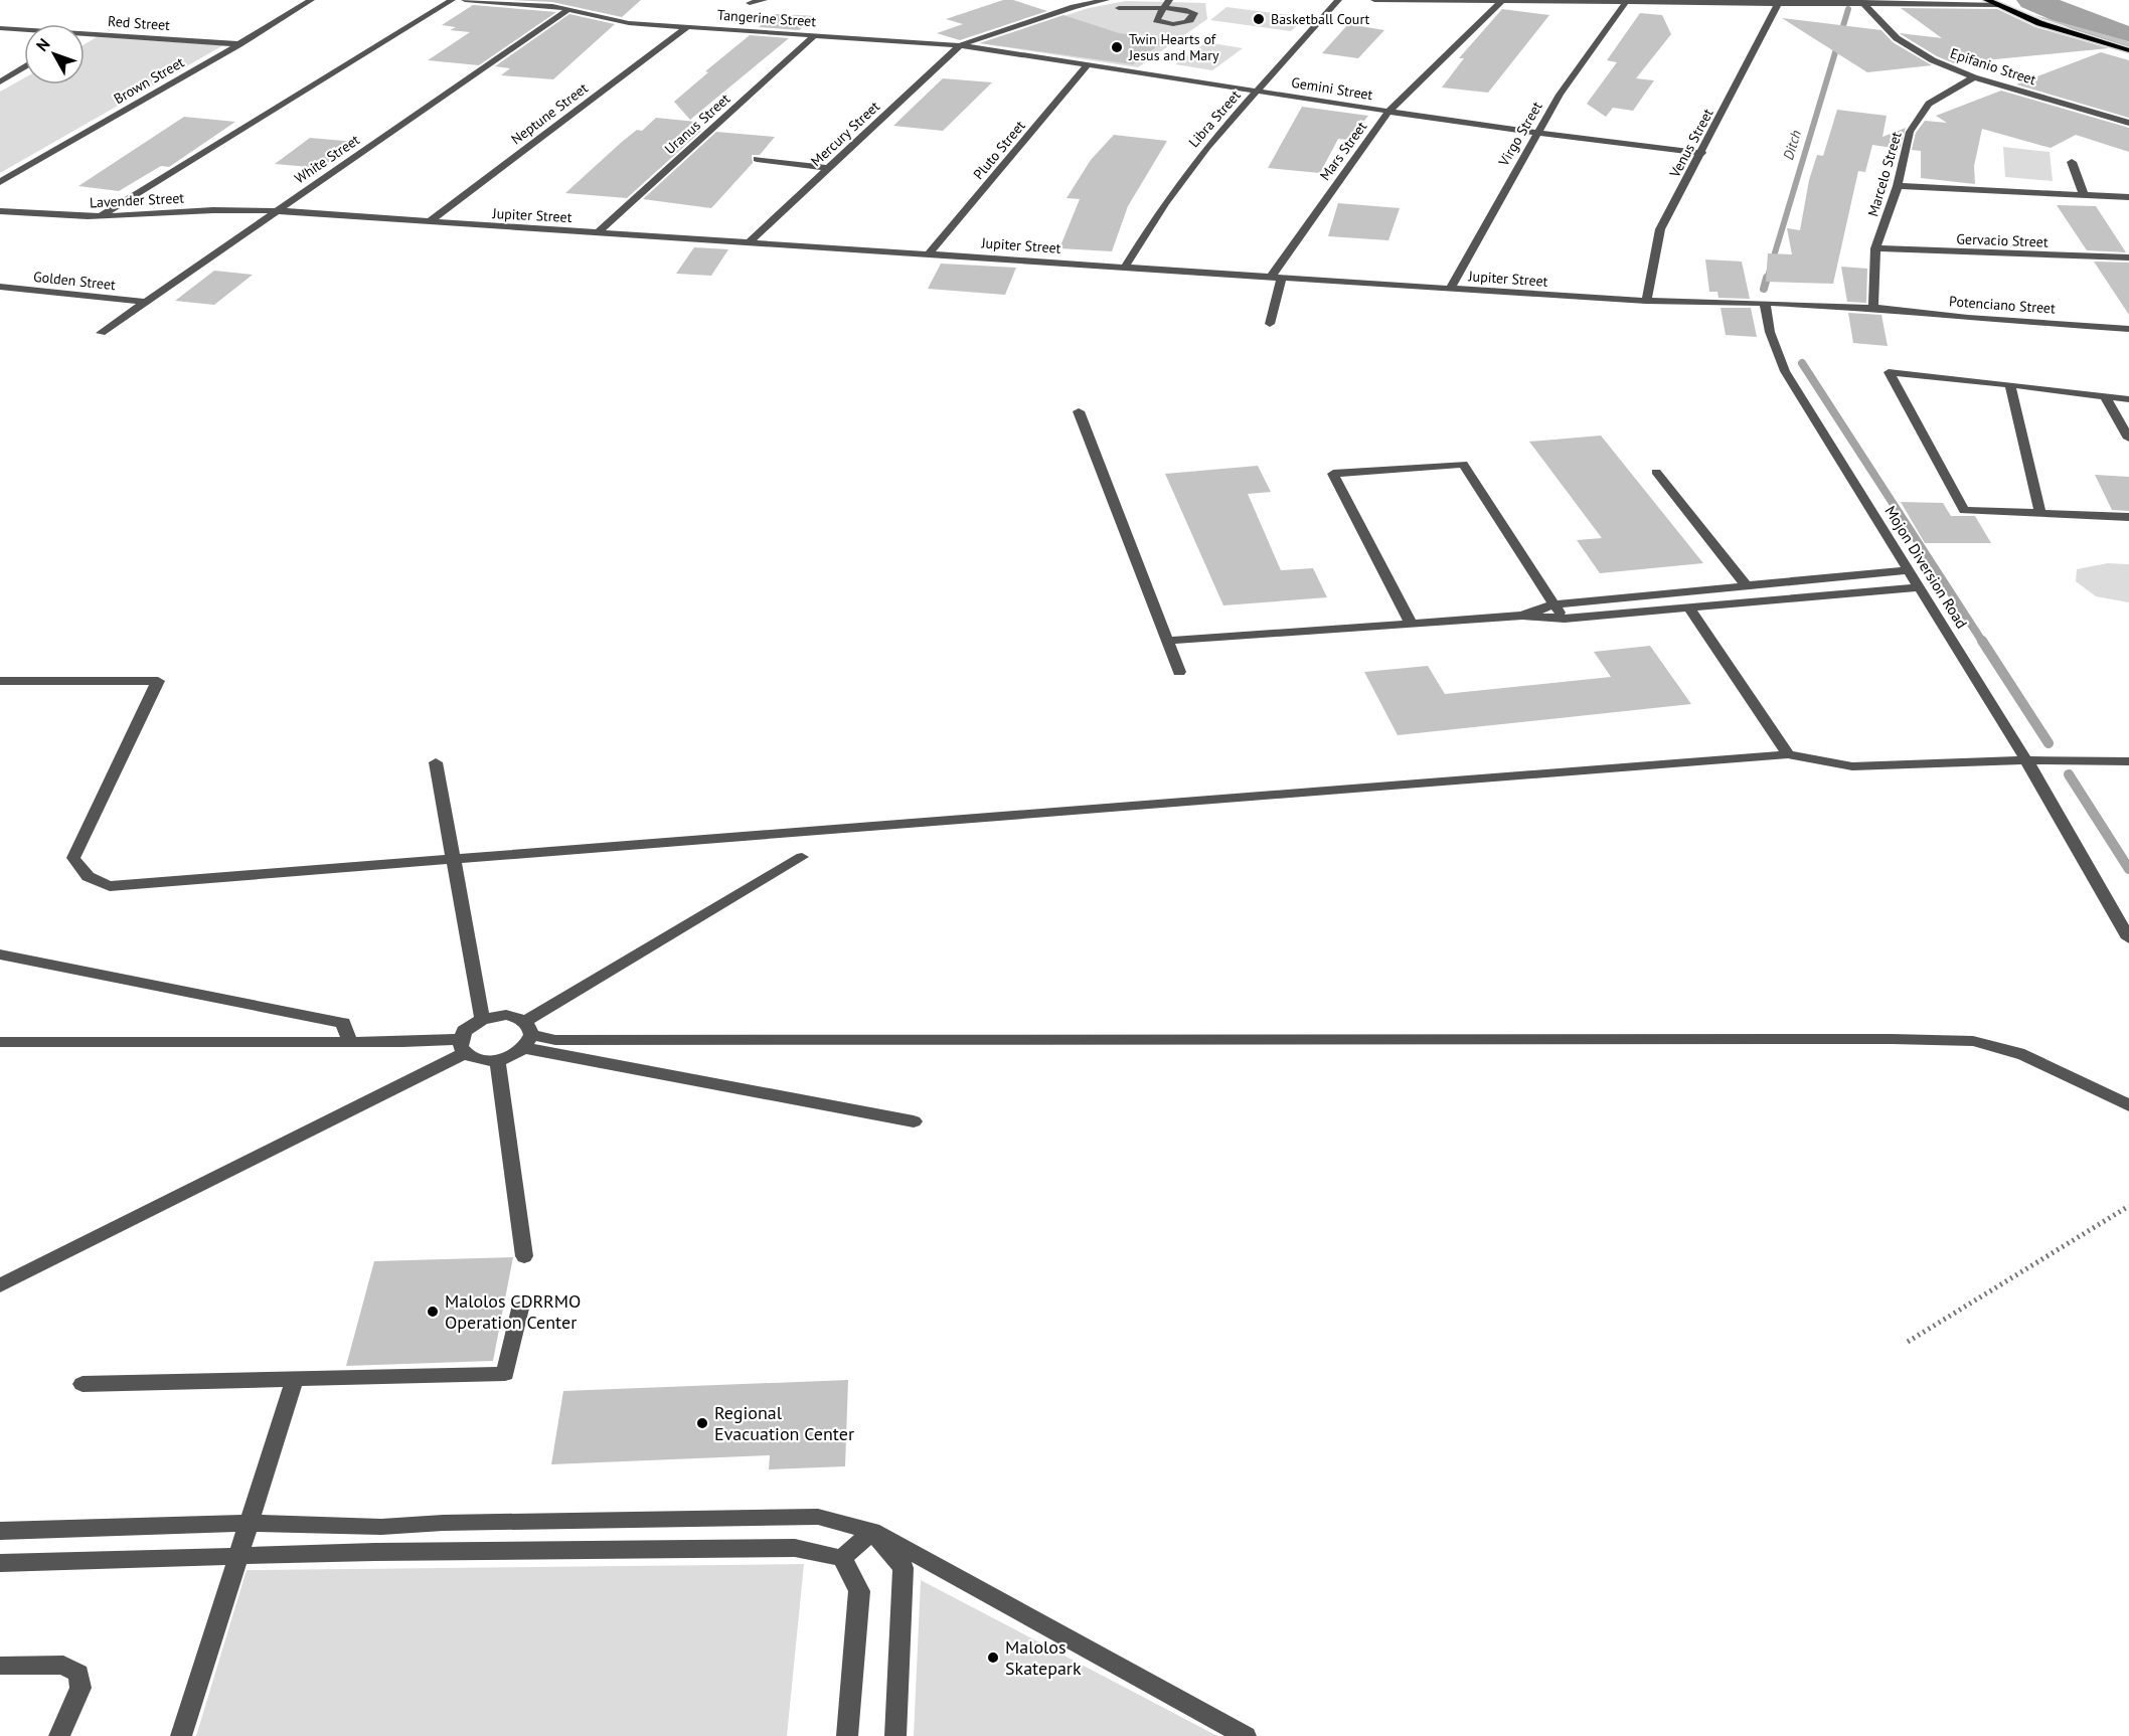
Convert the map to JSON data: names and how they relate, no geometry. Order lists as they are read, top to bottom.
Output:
{
  "streets": {
    "street": [
      "Tangerine Street",
      "Red Street",
      "Epifanio Street",
      "Brown Street",
      "Gemini Street",
      "Neptune Street",
      "Libra Street",
      "Uranus Street",
      "Mercury Street",
      "Virgo Street",
      "Venus Street",
      "Pluto Street",
      "Mars Street",
      "White Street",
      "Marcelo Street",
      "Lavender Street",
      "Jupiter Street",
      "Gervacio Street",
      "Golden Street",
      "Potenciano Street",
      "Mojon Diversion Road"
    ]
  },
  "crossings": [
    ["Tangerine Street", "Gemini Street"],
    ["Tangerine Street", "Neptune Street"],
    ["Tangerine Street", "Uranus Street"],
    ["Tangerine Street", "Mercury Street"],
    ["Tangerine Street", "White Street"],
    ["Red Street", "Brown Street"],
    ["Epifanio Street", "Marcelo Street"],
    ["Gemini Street", "Libra Street"],
    ["Gemini Street", "Mercury Street"],
    ["Gemini Street", "Virgo Street"],
    ["Gemini Street", "Venus Street"],
    ["Gemini Street", "Pluto Street"],
    ["Gemini Street", "Mars Street"],
    ["Neptune Street", "Jupiter Street"],
    ["Libra Street", "Jupiter Street"],
    ["Uranus Street", "Jupiter Street"],
    ["Mercury Street", "Jupiter Street"],
    ["Virgo Street", "Jupiter Street"],
    ["Venus Street", "Jupiter Street"],
    ["Pluto Street", "Jupiter Street"],
    ["Mars Street", "Jupiter Street"],
    ["White Street", "Lavender Street"],
    ["White Street", "Jupiter Street"],
    ["White Street", "Golden Street"],
    ["Marcelo Street", "Gervacio Street"],
    ["Marcelo Street", "Potenciano Street"],
    ["Lavender Street", "Jupiter Street"],
    ["Jupiter Street", "Mojon Diversion Road"]
  ],
  "water": ["Ditch"],
  "places": [
    "Basketball Court",
    "Twin Hearts of Jesus and Mary",
    "Malolos CDRRMO Operation Center",
    "Regional Evacuation Center",
    "Malolos Skatepark"
  ],
  "north": "top left"
}
